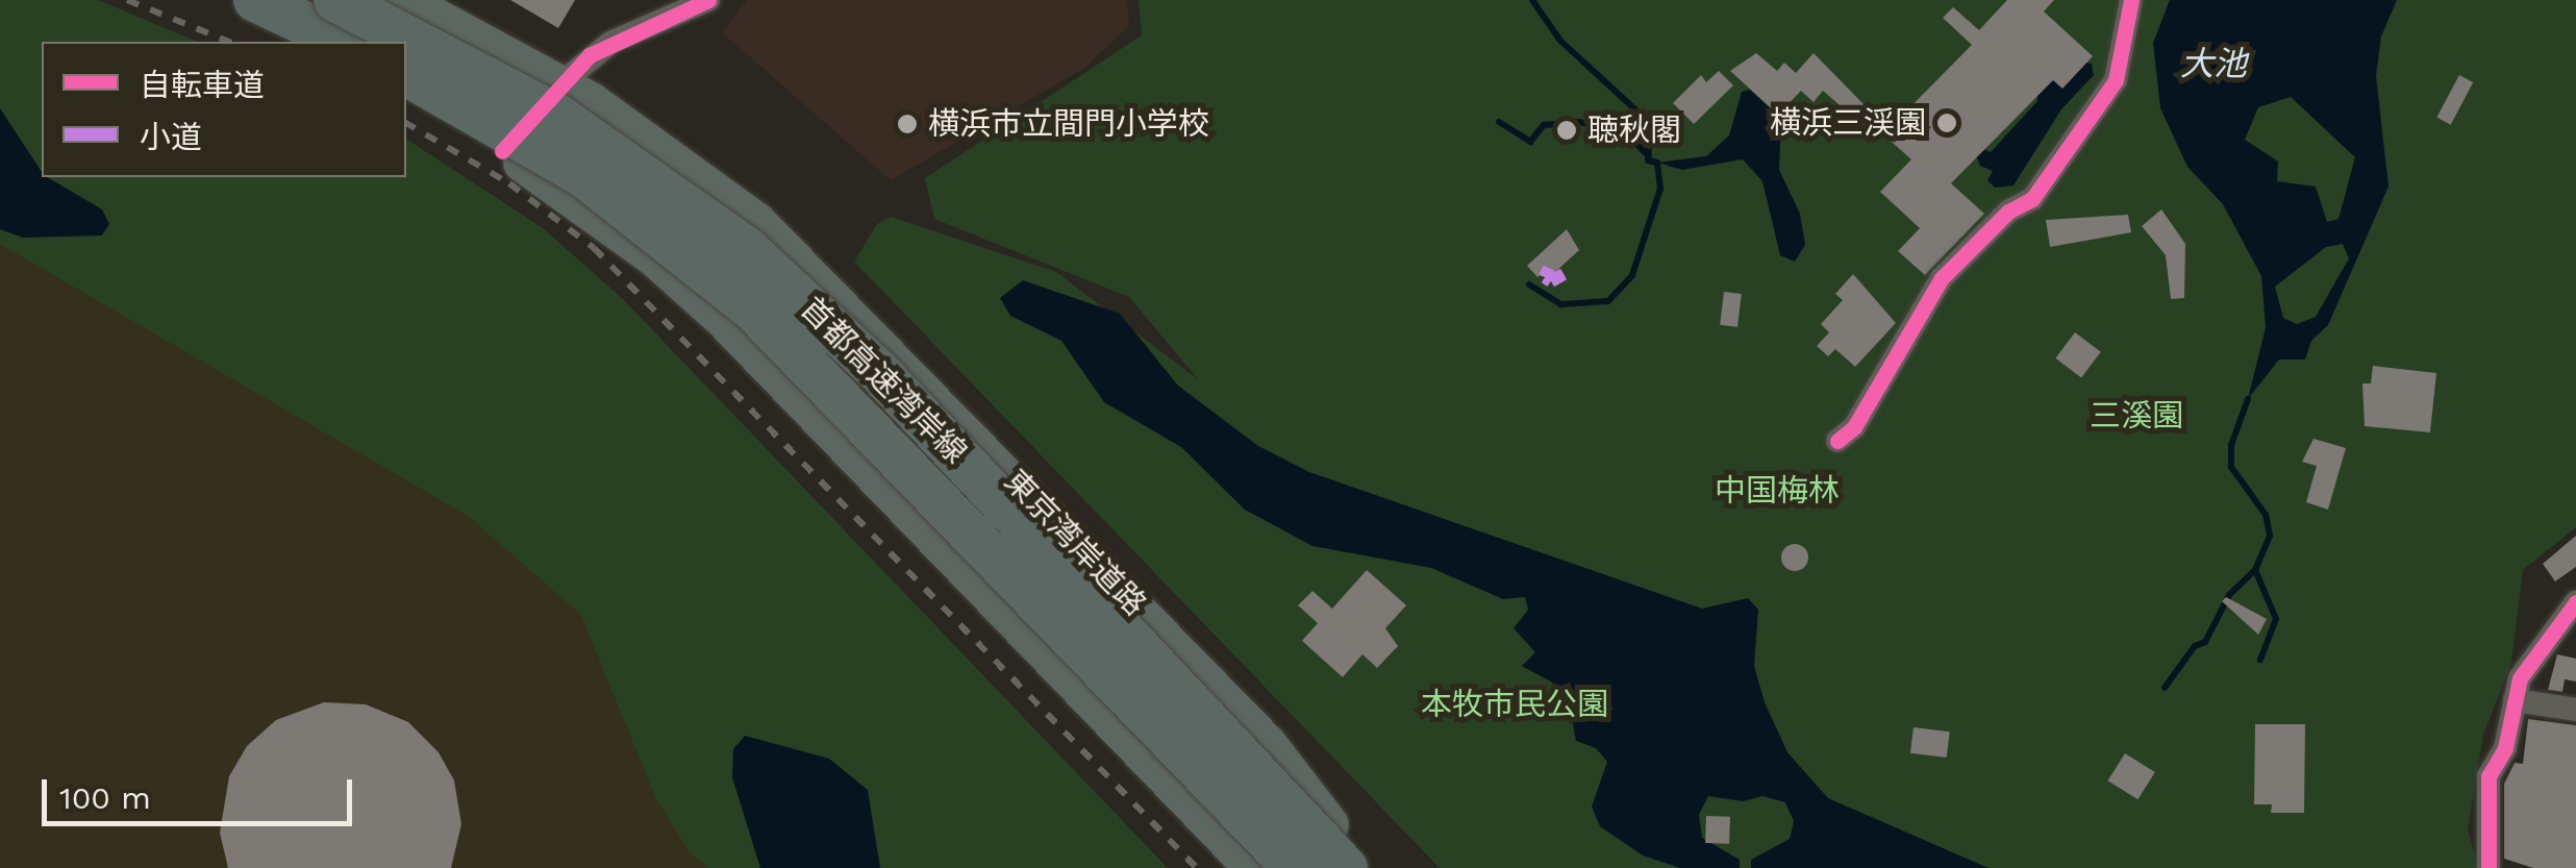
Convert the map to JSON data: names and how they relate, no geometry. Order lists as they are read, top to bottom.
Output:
{
  "streets": {
    "highway": ["首都高速湾岸線", "東京湾岸道路"]
  },
  "water": ["大池"],
  "parks": ["三溪園", "中国梅林", "本牧市民公園"],
  "places": ["横浜三渓園", "横浜市立間門小学校", "聴秋閣"],
  "legend": ["自転車道", "小道"],
  "scale_bar": "100 m"
}
